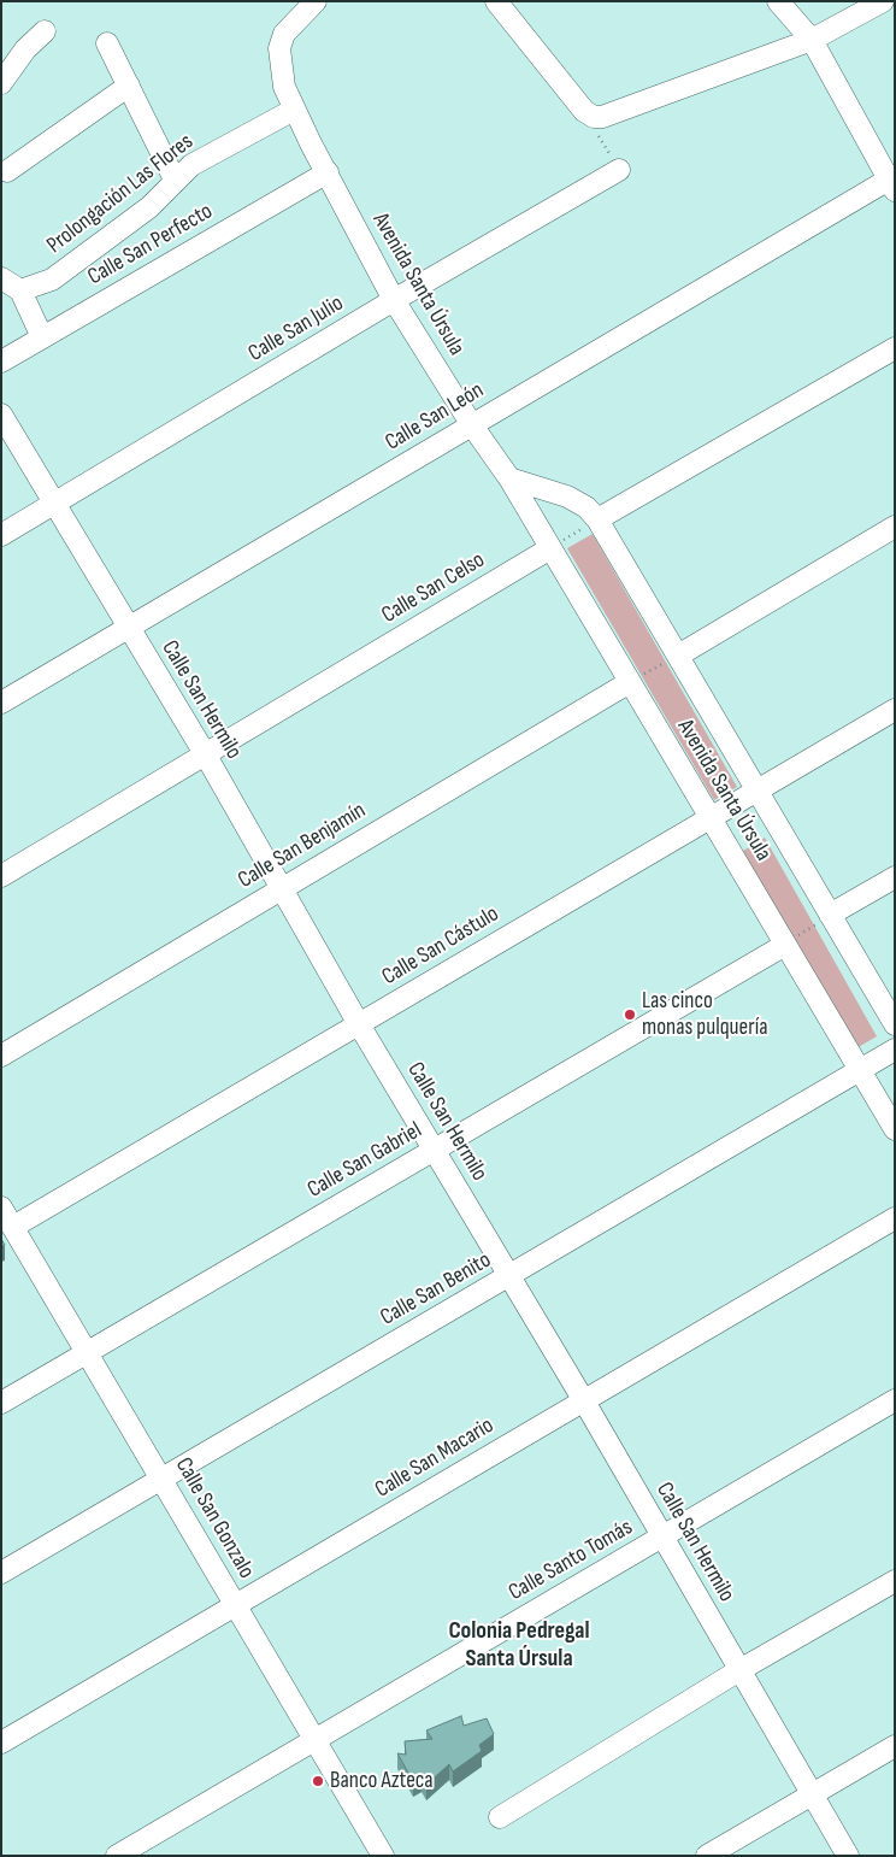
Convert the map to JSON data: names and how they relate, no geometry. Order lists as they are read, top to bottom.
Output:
{
  "streets": {
    "street": [
      "Prolongación Las Flores",
      "Calle San Perfecto",
      "Avenida Santa Úrsula",
      "Calle San Julio",
      "Calle San León",
      "Calle San Celso",
      "Calle San Hermilo",
      "Calle San Benjamín",
      "Calle San Cástulo",
      "Calle San Gabriel",
      "Calle San Benito",
      "Calle San Macario",
      "Calle San Gonzalo",
      "Calle Santo Tomás"
    ]
  },
  "crossings": [
    ["Prolongación Las Flores", "Avenida Santa Úrsula"],
    ["Calle San Perfecto", "Avenida Santa Úrsula"],
    ["Avenida Santa Úrsula", "Calle San Julio"],
    ["Avenida Santa Úrsula", "Calle San León"],
    ["Avenida Santa Úrsula", "Calle San Celso"],
    ["Avenida Santa Úrsula", "Calle San Benjamín"],
    ["Avenida Santa Úrsula", "Calle San Cástulo"],
    ["Avenida Santa Úrsula", "Calle San Gabriel"],
    ["Avenida Santa Úrsula", "Calle San Benito"],
    ["Calle San Julio", "Calle San Hermilo"],
    ["Calle San León", "Calle San Hermilo"],
    ["Calle San Celso", "Calle San Hermilo"],
    ["Calle San Hermilo", "Calle San Benjamín"],
    ["Calle San Hermilo", "Calle San Cástulo"],
    ["Calle San Hermilo", "Calle San Gabriel"],
    ["Calle San Hermilo", "Calle San Benito"],
    ["Calle San Hermilo", "Calle San Macario"],
    ["Calle San Hermilo", "Calle Santo Tomás"],
    ["Calle San Cástulo", "Calle San Gonzalo"],
    ["Calle San Gabriel", "Calle San Gonzalo"],
    ["Calle San Benito", "Calle San Gonzalo"],
    ["Calle San Macario", "Calle San Gonzalo"],
    ["Calle San Gonzalo", "Calle Santo Tomás"]
  ],
  "districts": ["Colonia Pedregal Santa Úrsula"],
  "places": ["Las cinco monas pulquería", "Banco Azteca"]
}
